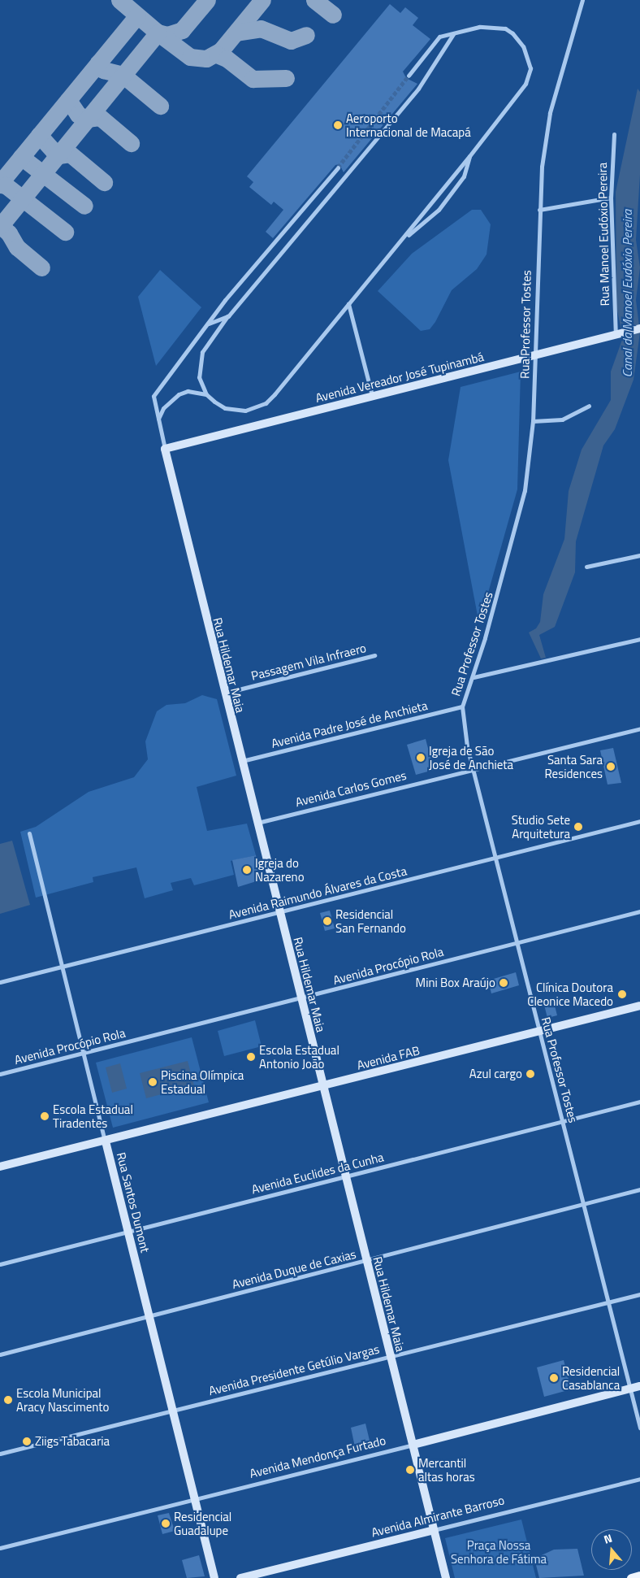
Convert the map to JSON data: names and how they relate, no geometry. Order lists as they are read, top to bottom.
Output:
{
  "streets": {
    "main road": [
      "Avenida Vereador José Tupinambá",
      "Rua Hildemar Maia",
      "Avenida FAB",
      "Rua Santos Dumont",
      "Avenida Mendonça Furtado",
      "Avenida Almirante Barroso"
    ],
    "street": [
      "Rua Manoel Eudóxio Pereira",
      "Rua Professor Tostes",
      "Passagem Vila Infraero",
      "Avenida Padre José de Anchieta",
      "Avenida Carlos Gomes",
      "Avenida Raimundo Álvares da Costa",
      "Avenida Procópio Rola",
      "Avenida Euclides da Cunha",
      "Avenida Duque de Caxias",
      "Avenida Presidente Getúlio Vargas"
    ]
  },
  "crossings": [
    ["Rua Manoel Eudóxio Pereira", "Avenida Vereador José Tupinambá"],
    ["Rua Professor Tostes", "Avenida Vereador José Tupinambá"],
    ["Rua Professor Tostes", "Avenida Padre José de Anchieta"],
    ["Rua Professor Tostes", "Avenida Carlos Gomes"],
    ["Rua Professor Tostes", "Avenida Raimundo Álvares da Costa"],
    ["Rua Professor Tostes", "Avenida Procópio Rola"],
    ["Rua Professor Tostes", "Avenida FAB"],
    ["Rua Professor Tostes", "Avenida Euclides da Cunha"],
    ["Rua Professor Tostes", "Avenida Duque de Caxias"],
    ["Rua Professor Tostes", "Avenida Presidente Getúlio Vargas"],
    ["Rua Professor Tostes", "Avenida Mendonça Furtado"],
    ["Avenida Vereador José Tupinambá", "Rua Hildemar Maia"],
    ["Passagem Vila Infraero", "Rua Hildemar Maia"],
    ["Rua Hildemar Maia", "Avenida Padre José de Anchieta"],
    ["Rua Hildemar Maia", "Avenida Carlos Gomes"],
    ["Rua Hildemar Maia", "Avenida Raimundo Álvares da Costa"],
    ["Rua Hildemar Maia", "Avenida Procópio Rola"],
    ["Rua Hildemar Maia", "Avenida FAB"],
    ["Rua Hildemar Maia", "Avenida Euclides da Cunha"],
    ["Rua Hildemar Maia", "Avenida Duque de Caxias"],
    ["Rua Hildemar Maia", "Avenida Presidente Getúlio Vargas"],
    ["Rua Hildemar Maia", "Avenida Mendonça Furtado"],
    ["Rua Hildemar Maia", "Avenida Almirante Barroso"],
    ["Avenida Raimundo Álvares da Costa", "Rua Santos Dumont"],
    ["Avenida Procópio Rola", "Rua Santos Dumont"],
    ["Avenida FAB", "Rua Santos Dumont"],
    ["Avenida Euclides da Cunha", "Rua Santos Dumont"],
    ["Rua Santos Dumont", "Avenida Duque de Caxias"],
    ["Rua Santos Dumont", "Avenida Presidente Getúlio Vargas"],
    ["Rua Santos Dumont", "Avenida Mendonça Furtado"]
  ],
  "water": ["Canal da Manoel Eudóxio Pereira"],
  "parks": ["Praça Nossa Senhora de Fátima"],
  "places": [
    "Aeroporto Internacional de Macapá",
    "Igreja de São José de Anchieta",
    "Santa Sara Residences",
    "Studio Sete Arquitetura",
    "Igreja do Nazareno",
    "Residencial San Fernando",
    "Mini Box Araújo",
    "Clínica Doutora Cleonice Macedo",
    "Escola Estadual Antonio João",
    "Azul cargo",
    "Piscina Olímpica Estadual",
    "Escola Estadual Tiradentes",
    "Residencial Casablanca",
    "Escola Municipal Aracy Nascimento",
    "Ziigs Tabacaria",
    "Mercantil altas horas",
    "Residencial Guadalupe"
  ],
  "north": "top"
}
